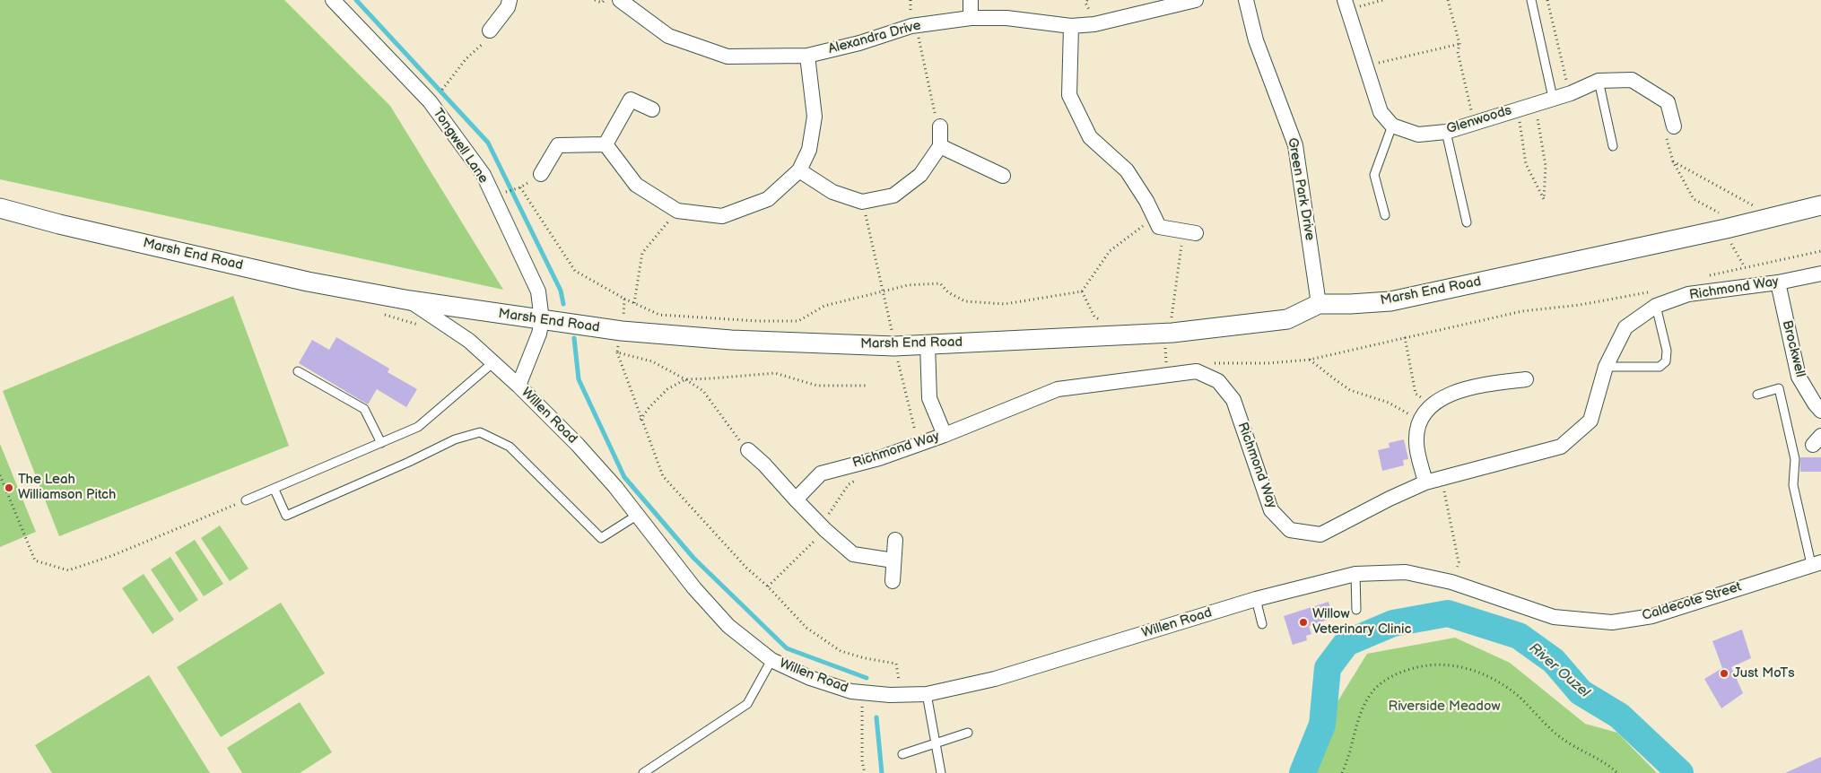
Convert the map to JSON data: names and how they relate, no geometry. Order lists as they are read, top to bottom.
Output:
{
  "streets": {
    "street": [
      "Alexandra Drive",
      "Glenwoods",
      "Tongwell Lane",
      "Green Park Drive",
      "Marsh End Road",
      "Richmond Way",
      "Brockwell",
      "Willen Road",
      "Caldecote Street"
    ]
  },
  "crossings": [
    ["Tongwell Lane", "Marsh End Road"],
    ["Green Park Drive", "Marsh End Road"],
    ["Marsh End Road", "Willen Road"],
    ["Richmond Way", "Brockwell"],
    ["Willen Road", "Caldecote Street"]
  ],
  "water": ["River Ouzel"],
  "parks": ["Riverside Meadow"],
  "places": ["The Leah Williamson Pitch", "Willow Veterinary Clinic", "Just MoTs"]
}
